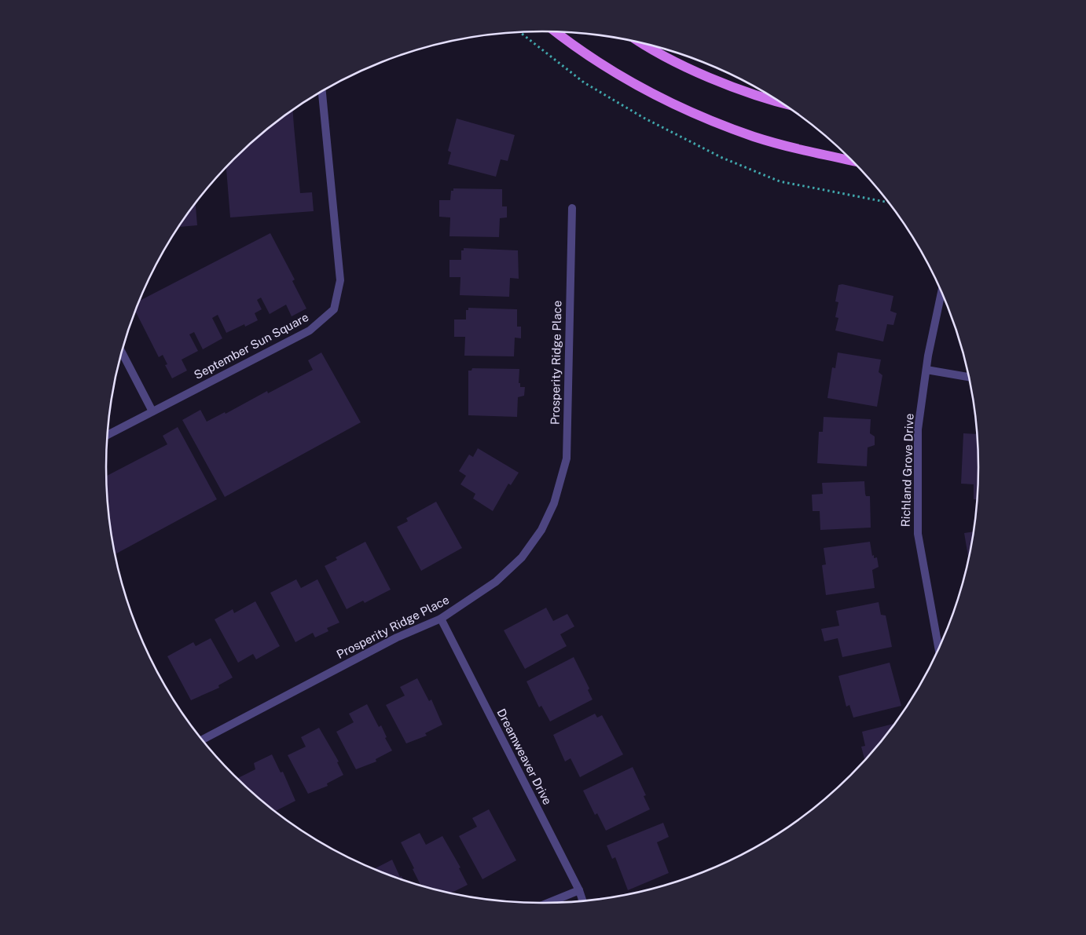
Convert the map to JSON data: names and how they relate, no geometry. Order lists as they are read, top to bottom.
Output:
{
  "streets": {
    "street": [
      "September Sun Square",
      "Prosperity Ridge Place",
      "Richland Grove Drive",
      "Dreamweaver Drive"
    ]
  },
  "crossings": [
    ["Prosperity Ridge Place", "Dreamweaver Drive"]
  ]
}
